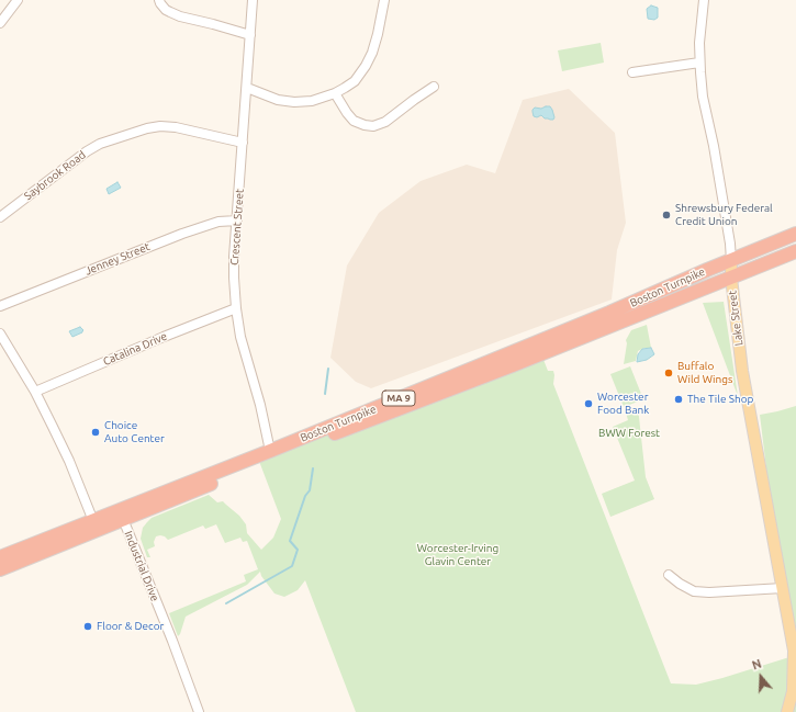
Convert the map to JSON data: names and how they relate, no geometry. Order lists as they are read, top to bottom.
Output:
{
  "streets": {
    "highway": ["Boston Turnpike", "MA 9"],
    "main road": ["Lake Street"],
    "street": [
      "Saybrook Road",
      "Crescent Street",
      "Jenney Street",
      "Catalina Drive",
      "Industrial Drive"
    ]
  },
  "crossings": [
    ["Saybrook Road", "Crescent Street"],
    ["Crescent Street", "Jenney Street"],
    ["Crescent Street", "Boston Turnpike"],
    ["Crescent Street", "Catalina Drive"],
    ["Boston Turnpike", "Lake Street"],
    ["Boston Turnpike", "Industrial Drive"]
  ],
  "parks": ["BWW Forest", "Worcester-Irving Glavin Center"],
  "places": [
    "Shrewsbury Federal Credit Union",
    "Buffalo Wild Wings",
    "The Tile Shop",
    "Worcester Food Bank",
    "Choice Auto Center",
    "Floor & Decor"
  ],
  "north": "top"
}
